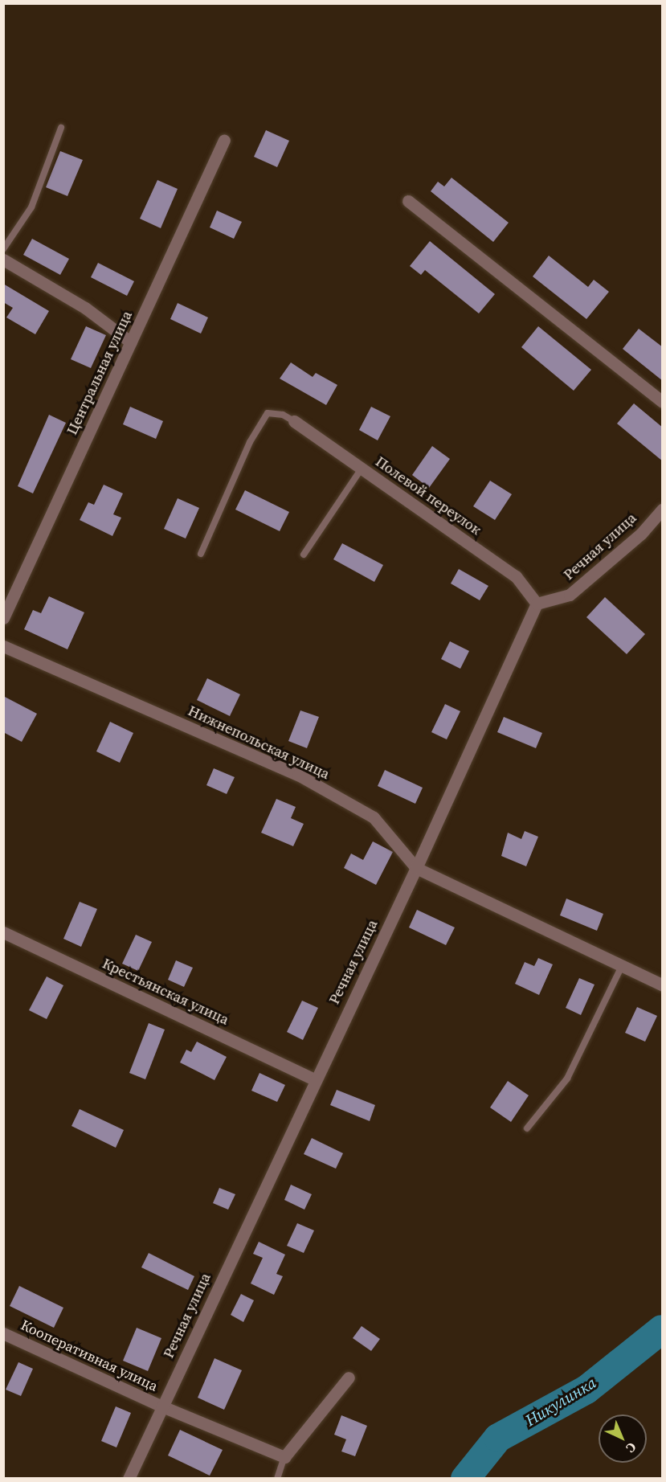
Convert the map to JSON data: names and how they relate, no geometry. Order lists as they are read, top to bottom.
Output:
{
  "streets": {
    "street": [
      "Центральная улица",
      "Полевой переулок",
      "Речная улица",
      "Нижнепольская улица",
      "Крестьянская улица",
      "Кооперативная улица"
    ]
  },
  "crossings": [
    ["Полевой переулок", "Речная улица"],
    ["Речная улица", "Нижнепольская улица"],
    ["Речная улица", "Крестьянская улица"],
    ["Речная улица", "Кооперативная улица"]
  ],
  "water": ["Никулинка"],
  "north": "bottom right"
}
